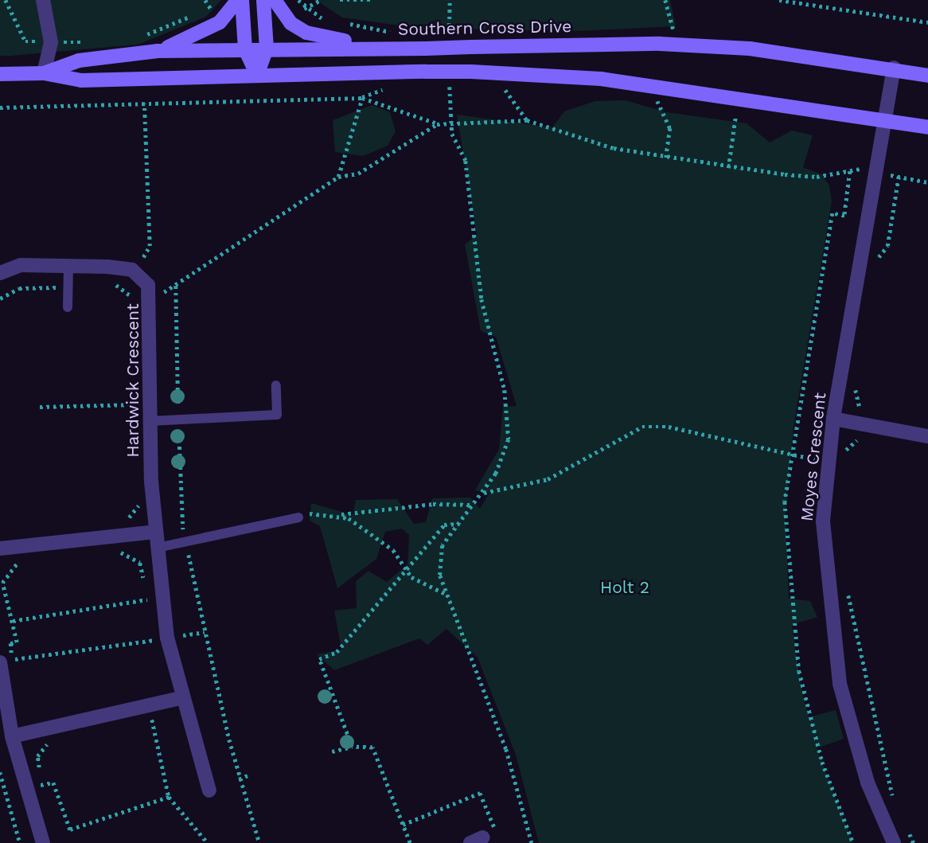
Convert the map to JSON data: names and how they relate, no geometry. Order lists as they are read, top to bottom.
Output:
{
  "streets": {
    "main road": ["Southern Cross Drive"],
    "street": ["Hardwick Crescent", "Moyes Crescent"]
  },
  "crossings": [
    ["Southern Cross Drive", "Moyes Crescent"]
  ],
  "parks": ["Holt 2"]
}
